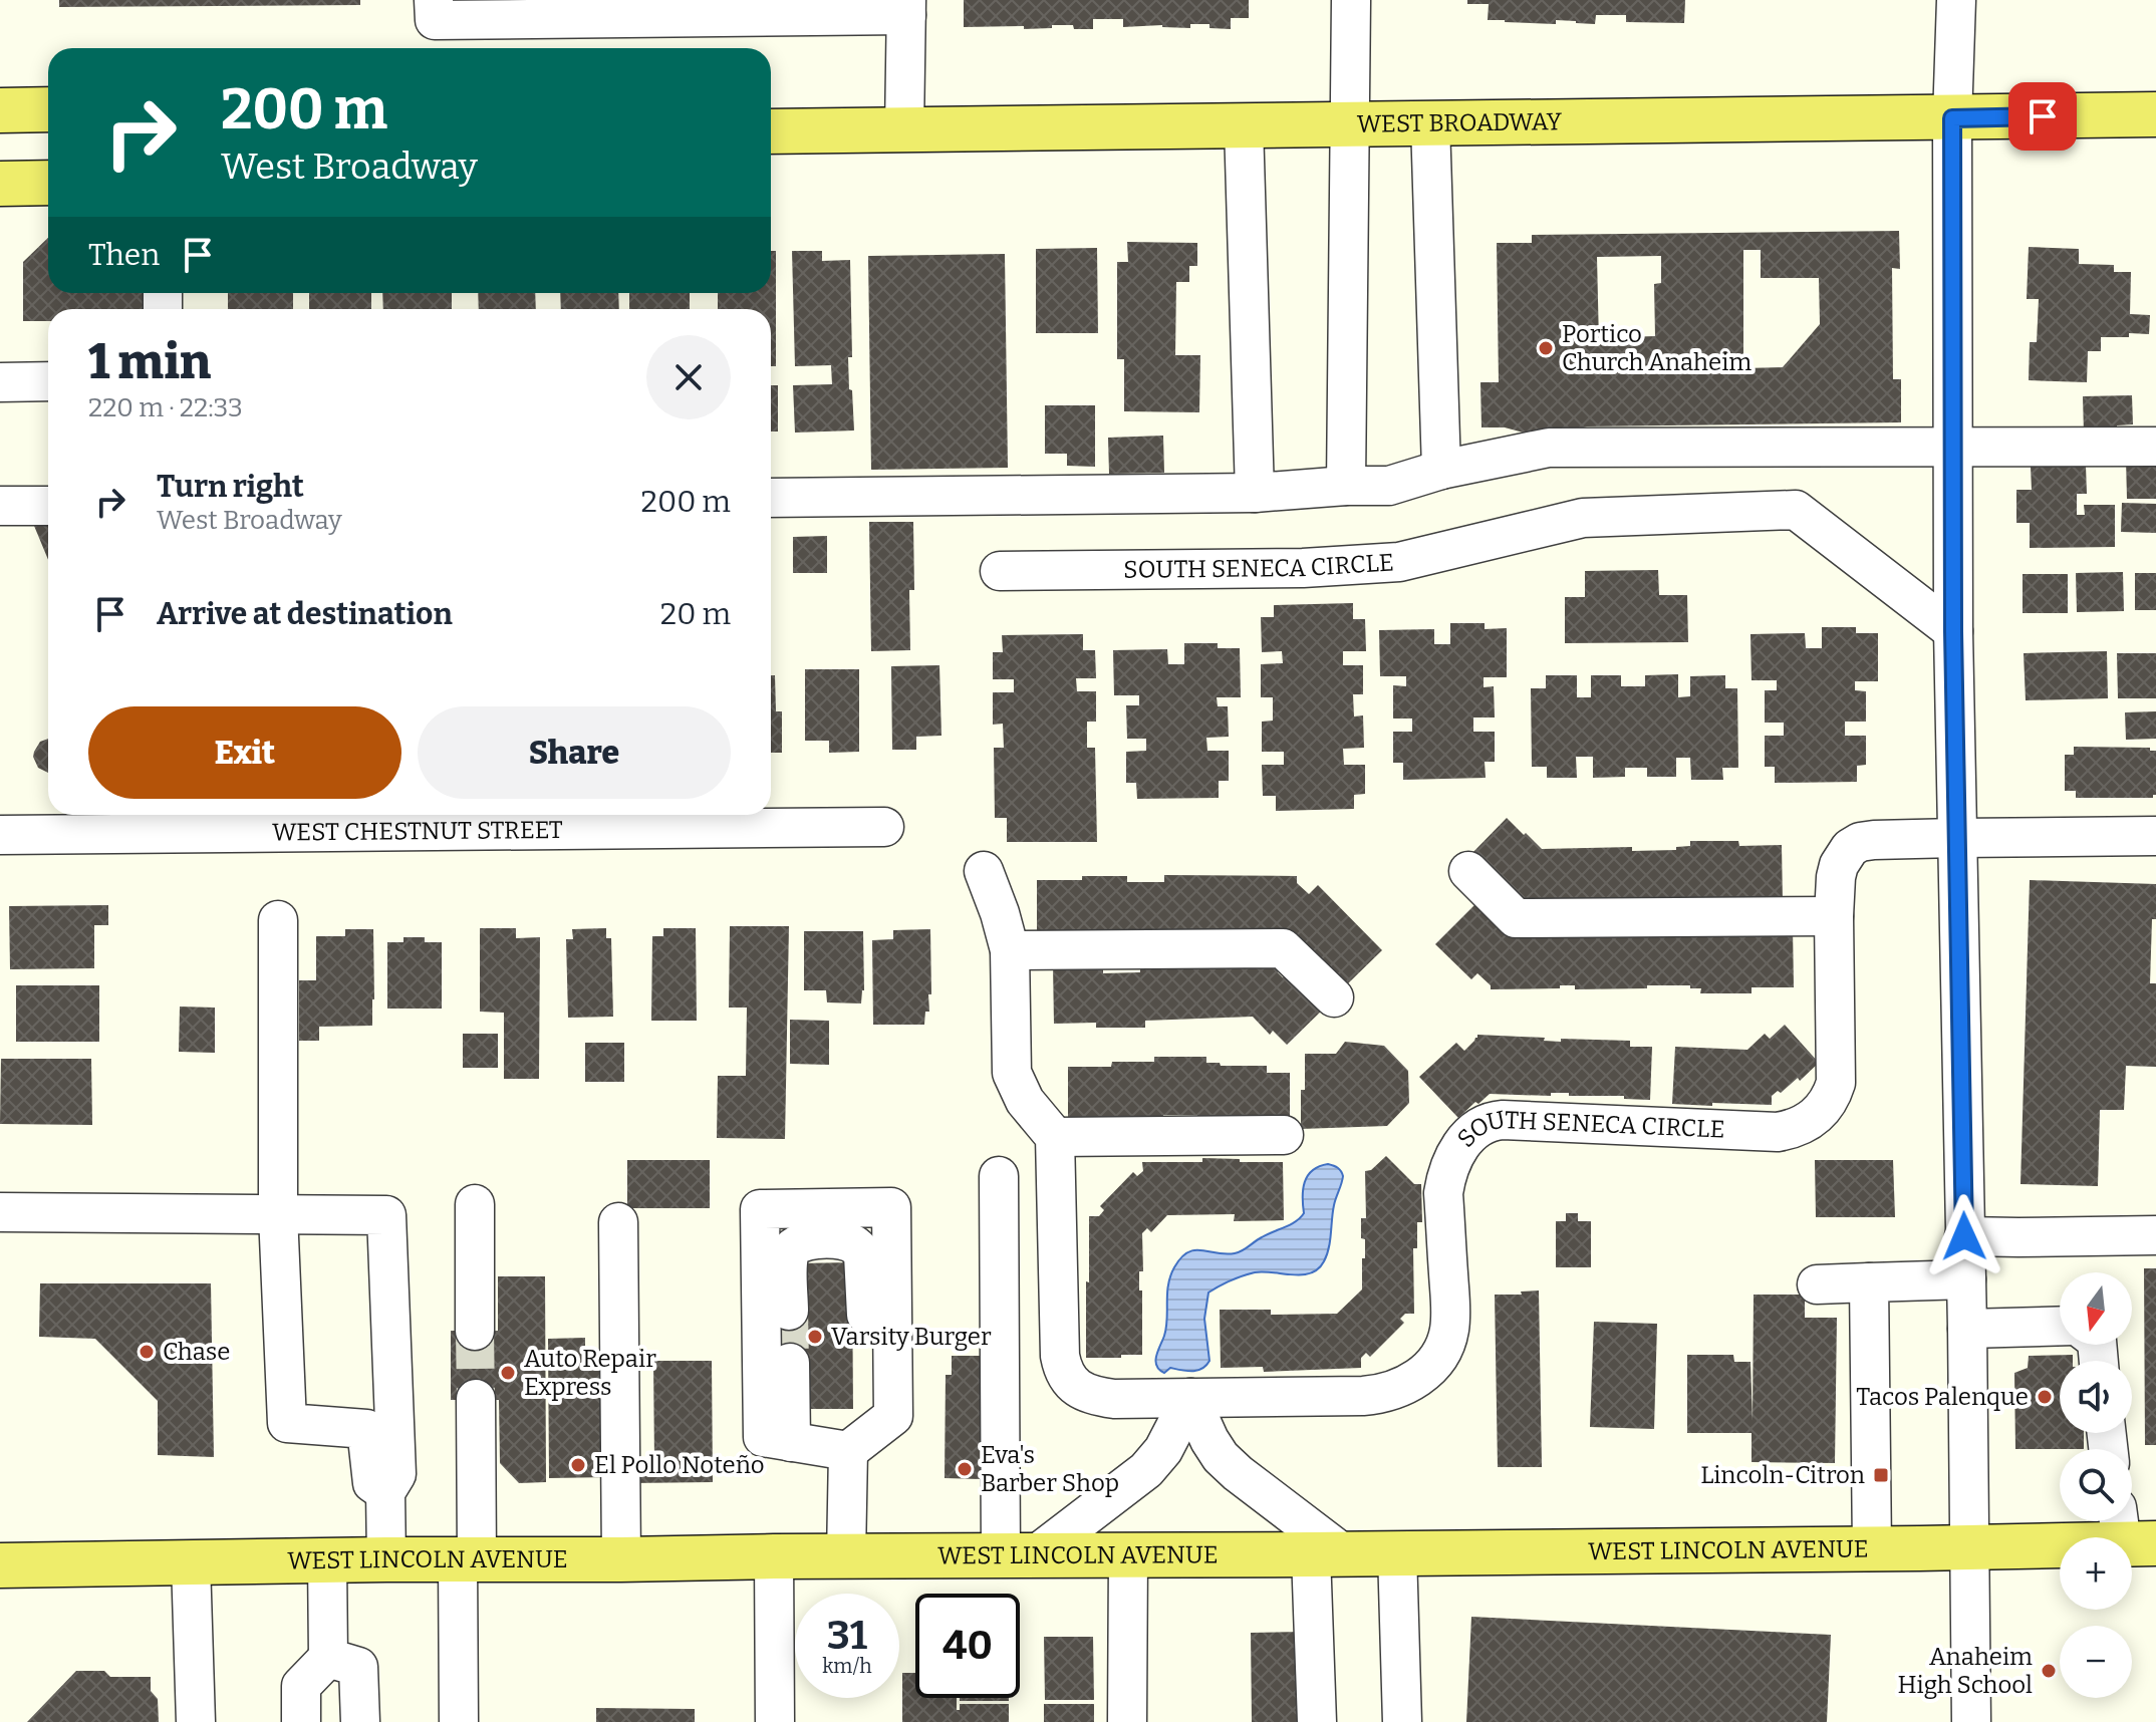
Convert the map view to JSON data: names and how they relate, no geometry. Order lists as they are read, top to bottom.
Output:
{
  "streets": {
    "main road": ["WEST BROADWAY", "WEST LINCOLN AVENUE"],
    "street": ["SOUTH SENECA CIRCLE", "WEST CHESTNUT STREET"]
  },
  "places": {
    "other": [
      "Portico Church Anaheim",
      "Varsity Burger",
      "Chase",
      "Auto Repair Express",
      "Tacos Palenque",
      "El Pollo Noteño",
      "Eva's Barber Shop",
      "Anaheim High School"
    ],
    "transit": ["Lincoln-Citron"]
  },
  "north": "bottom",
  "page": {
    "turn": ["200 m", "West Broadway"],
    "then": "Then",
    "heading": ["1 min", "220 m · 22:33"],
    "list": [
      {
        "name": "Turn right",
        "note": "West Broadway",
        "value": "200 m"
      },
      {
        "name": "Arrive at destination",
        "value": "20 m"
      }
    ],
    "buttons": ["Exit", "Share"],
    "map_buttons": ["+", "−"],
    "speed": "31 km/h",
    "limit": "40"
  }
}
